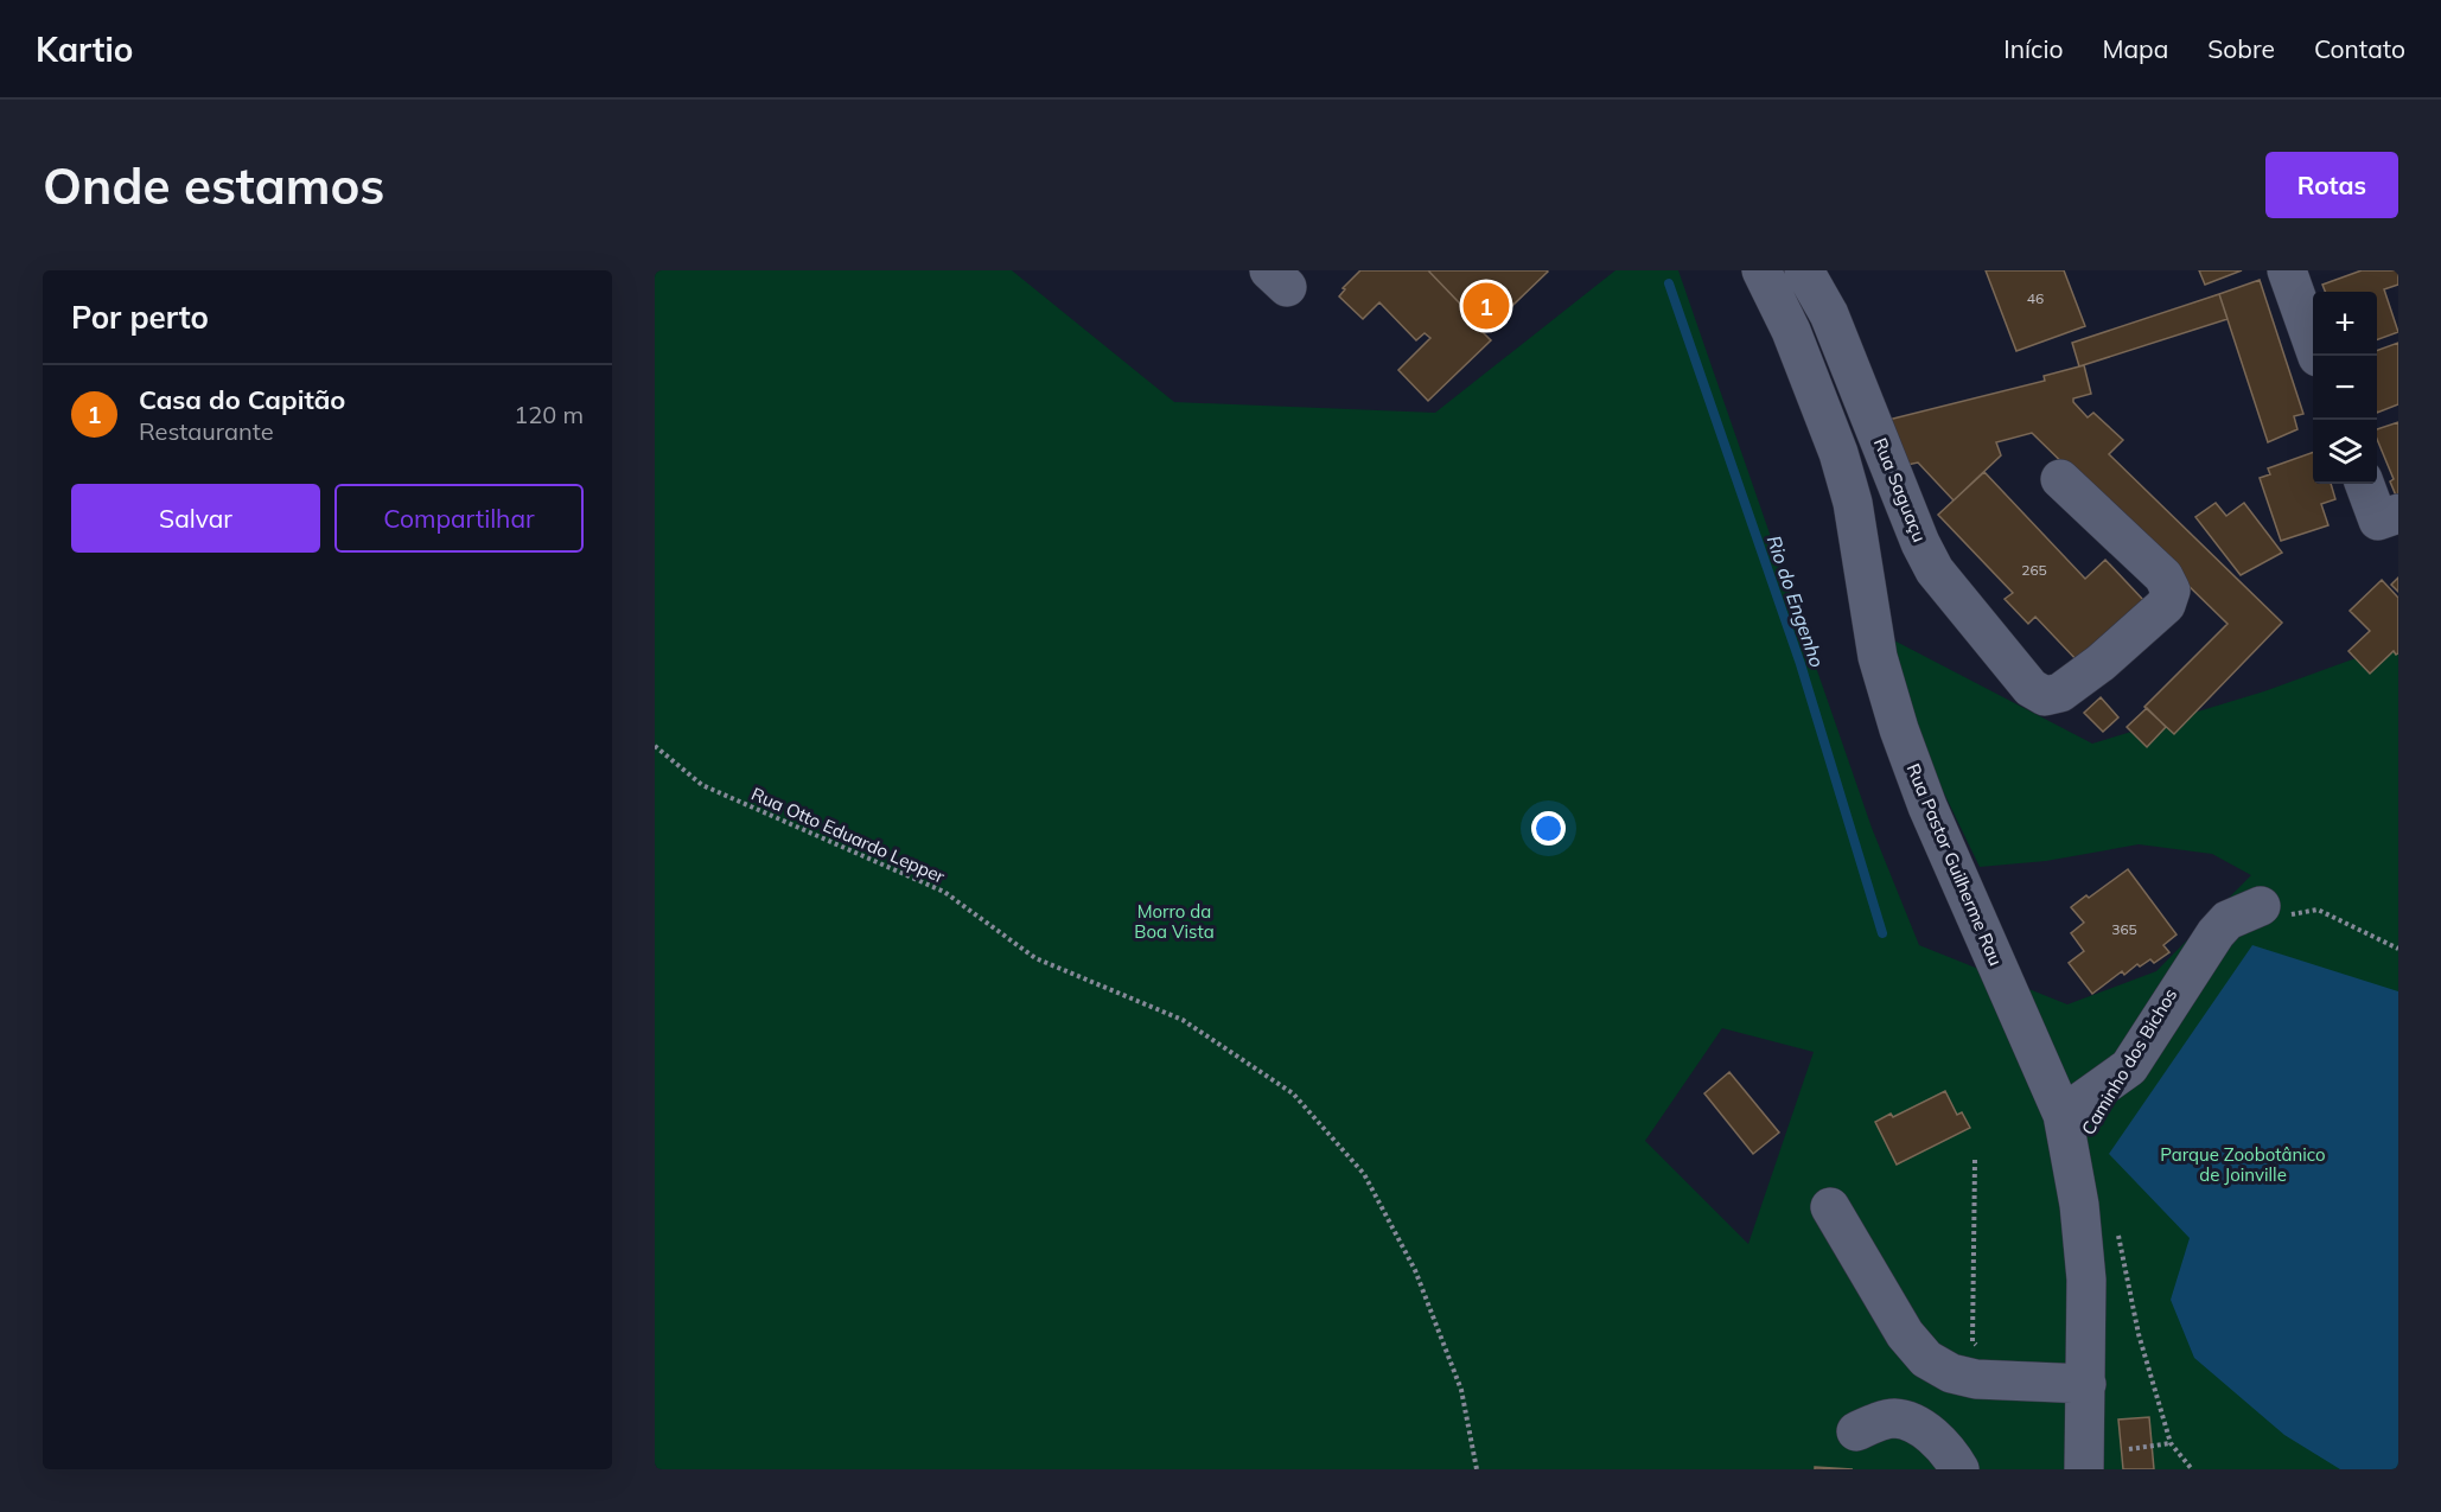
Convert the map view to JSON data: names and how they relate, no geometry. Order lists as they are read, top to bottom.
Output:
{
  "streets": {
    "street": ["Rua Saguaçu", "Rua Pastor Guilherme Rau"],
    "path": ["Rua Otto Eduardo Lepper"]
  },
  "water": ["Rio do Engenho"],
  "parks": ["Morro da Boa Vista", "Parque Zoobotânico de Joinville"],
  "house_numbers": ["46", "265", "365"],
  "page": {
    "header": "Kartio",
    "nav": [
      "Início",
      "Mapa",
      "Sobre",
      "Contato"
    ],
    "buttons": [
      "Rotas",
      ["Salvar", "Compartilhar"]
    ],
    "title": "Onde estamos",
    "heading": "Por perto",
    "pins": "1",
    "map_buttons": ["+", "−"],
    "list": [
      {
        "mark": "1",
        "name": "Casa do Capitão",
        "note": "Restaurante",
        "value": "120 m"
      }
    ]
  }
}
